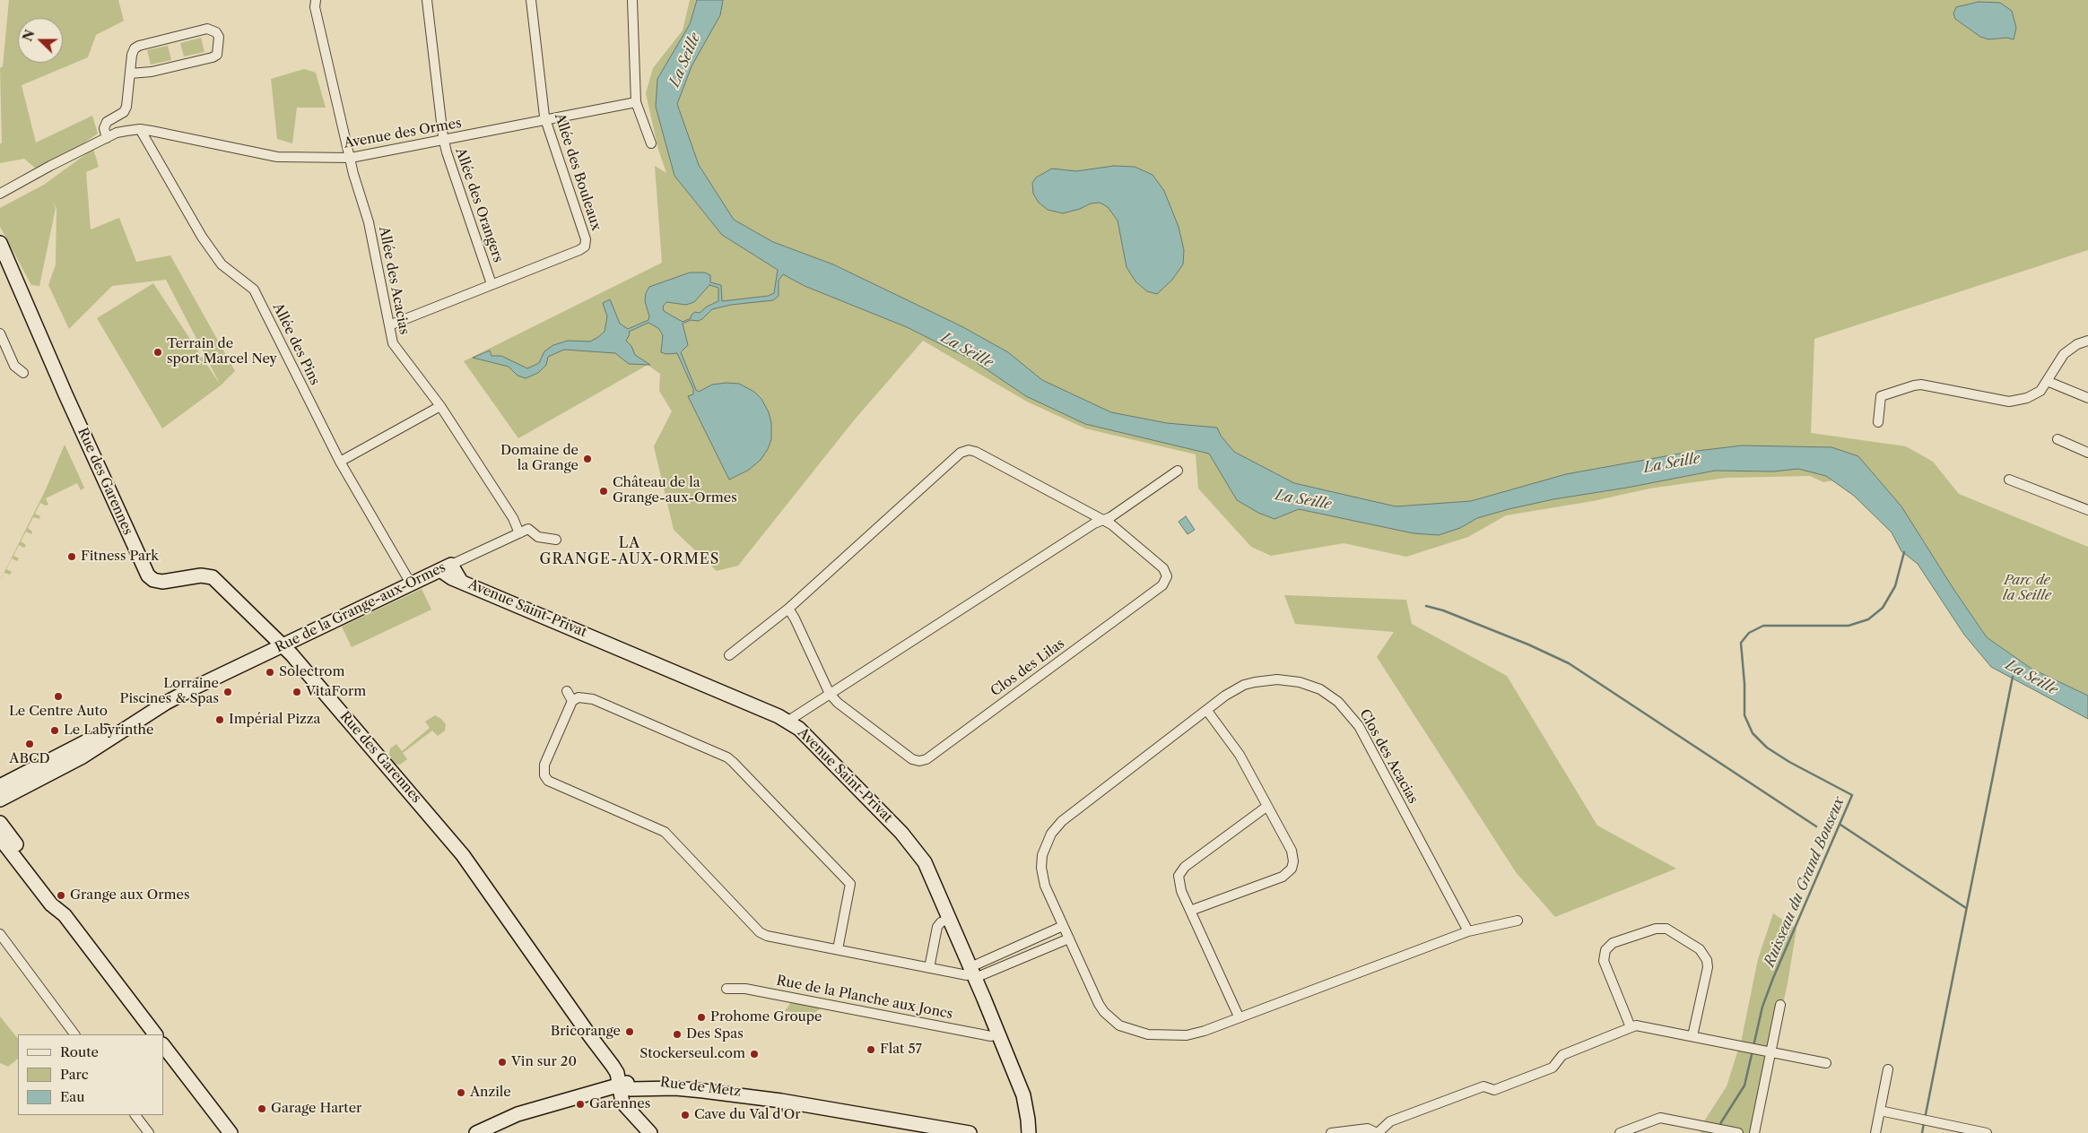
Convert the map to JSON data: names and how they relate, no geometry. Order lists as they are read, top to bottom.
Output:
{
  "streets": {
    "street": [
      "Avenue des Ormes",
      "Allée des Bouleaux",
      "Allée des Orangers",
      "Allée des Acacias",
      "Allée des Pins",
      "Rue des Garennes",
      "Rue de la Grange-aux-Ormes",
      "Avenue Saint-Privat",
      "Clos des Lilas",
      "Clos des Acacias",
      "Rue de la Planche aux Joncs",
      "Rue de Metz"
    ]
  },
  "crossings": [
    ["Avenue des Ormes", "Allée des Bouleaux"],
    ["Avenue des Ormes", "Allée des Orangers"],
    ["Avenue des Ormes", "Allée des Acacias"],
    ["Avenue des Ormes", "Allée des Pins"],
    ["Allée des Bouleaux", "Allée des Orangers"],
    ["Allée des Acacias", "Rue de la Grange-aux-Ormes"],
    ["Allée des Pins", "Rue de la Grange-aux-Ormes"],
    ["Rue des Garennes", "Rue de la Grange-aux-Ormes"],
    ["Rue des Garennes", "Rue de Metz"],
    ["Rue de la Grange-aux-Ormes", "Avenue Saint-Privat"],
    ["Avenue Saint-Privat", "Rue de la Planche aux Joncs"]
  ],
  "districts": ["LA GRANGE-AUX-ORMES"],
  "water": ["La Seille", "Ruisseau du Grand Bouseux"],
  "parks": ["Parc de la Seille"],
  "places": [
    "Terrain de sport Marcel Ney",
    "Domaine de la Grange",
    "Château de la Grange-aux-Ormes",
    "Fitness Park",
    "Solectrom",
    "Lorraine Piscines & Spas",
    "VitaForm",
    "Le Centre Auto",
    "Impérial Pizza",
    "Le Labyrinthe",
    "ABCD",
    "Grange aux Ormes",
    "Prohome Groupe",
    "Bricorange",
    "Des Spas",
    "Flat 57",
    "Stockerseul.com",
    "Vin sur 20",
    "Anzile",
    "Garennes",
    "Garage Harter",
    "Cave du Val d'Or"
  ],
  "legend": ["Route", "Parc", "Eau"],
  "north": "left"
}
